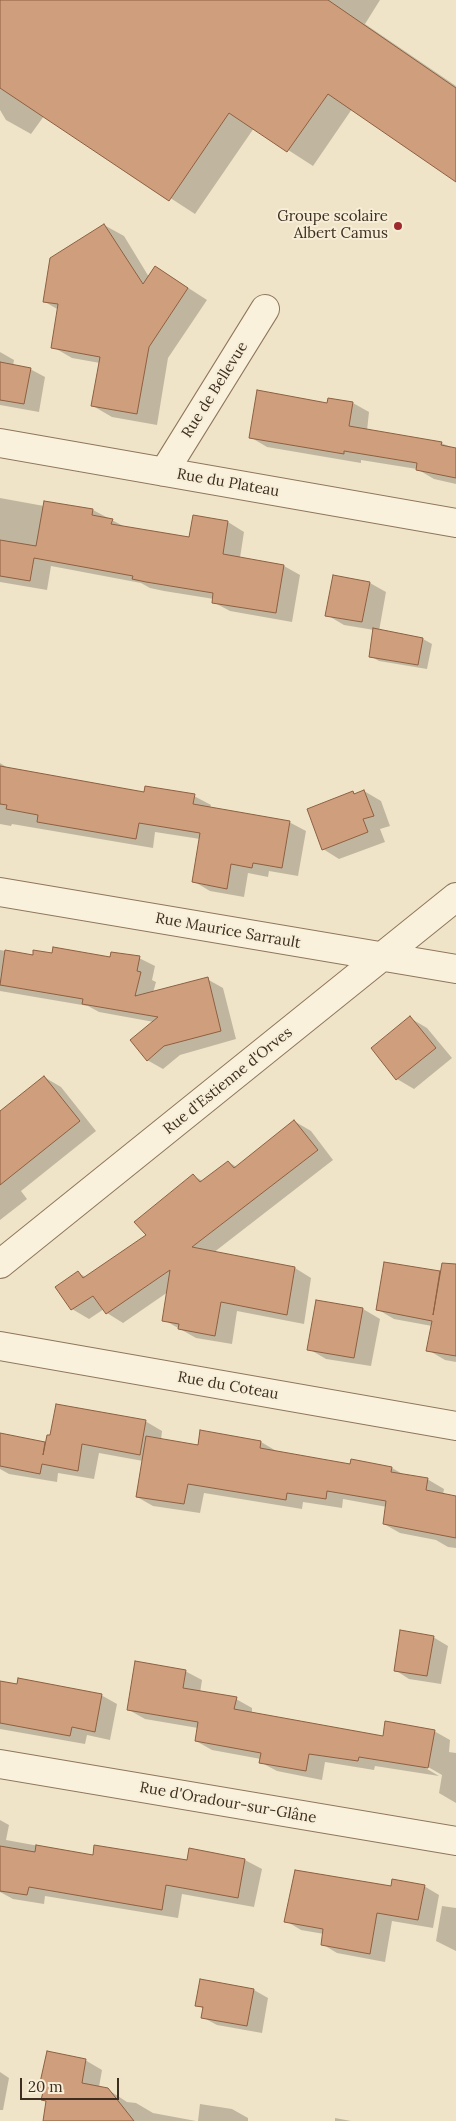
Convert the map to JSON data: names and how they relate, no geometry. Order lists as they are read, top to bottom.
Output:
{
  "streets": {
    "street": [
      "Rue de Bellevue",
      "Rue du Plateau",
      "Rue Maurice Sarrault",
      "Rue d'Estienne d'Orves",
      "Rue du Coteau",
      "Rue d'Oradour-sur-Glâne"
    ]
  },
  "crossings": [
    ["Rue de Bellevue", "Rue du Plateau"],
    ["Rue Maurice Sarrault", "Rue d'Estienne d'Orves"]
  ],
  "places": ["Groupe scolaire Albert Camus"],
  "scale_bar": "20 m"
}
